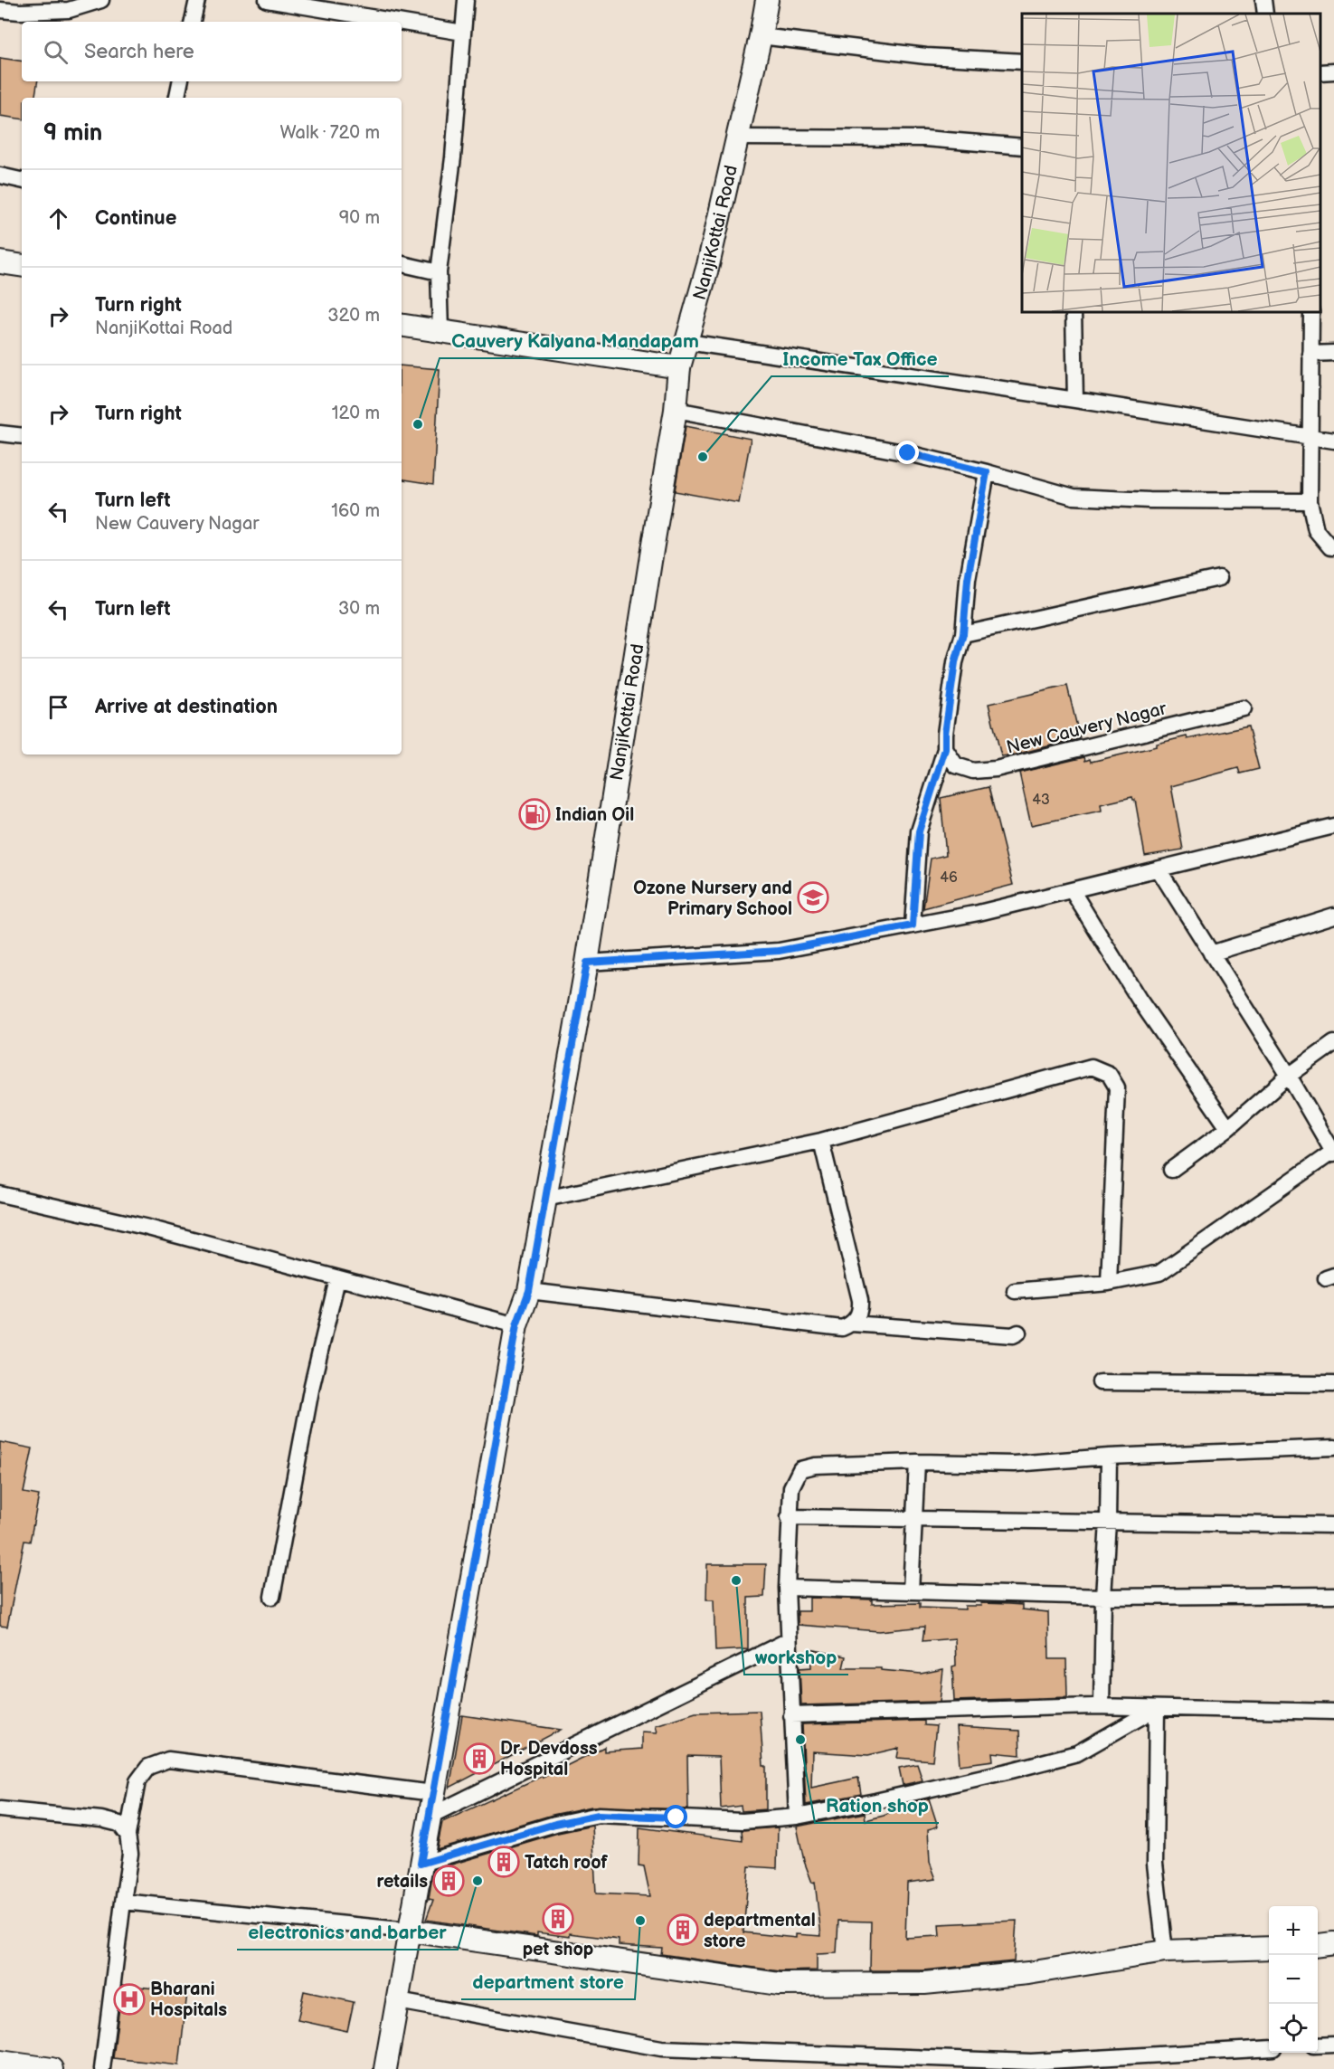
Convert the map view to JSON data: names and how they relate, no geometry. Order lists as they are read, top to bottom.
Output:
{
  "streets": {
    "main road": ["NanjiKottai Road"],
    "street": ["New Cauvery Nagar"]
  },
  "places": {
    "other": [
      "Cauvery Kalyana Mandapam",
      "Income Tax Office",
      "workshop",
      "Ration shop",
      "electronics and barber",
      "department store"
    ],
    "fuel station": ["Indian Oil"],
    "school or university": ["Ozone Nursery and Primary School"],
    "building": [
      "Dr. Devdoss Hospital",
      "Tatch roof",
      "retails",
      "pet shop",
      "departmental store"
    ],
    "hospital": ["Bharani Hospitals"]
  },
  "house_numbers": ["43", "46"],
  "page": {
    "search": "Search here",
    "heading": ["9 min", "Walk · 720 m"],
    "list": [
      ["Continue", "90 m"],
      ["Turn right", "NanjiKottai Road", "320 m"],
      ["Turn right", "120 m"],
      ["Turn left", "New Cauvery Nagar", "160 m"],
      ["Turn left", "30 m"],
      "Arrive at destination"
    ],
    "map_buttons": ["+", "−"]
  }
}
